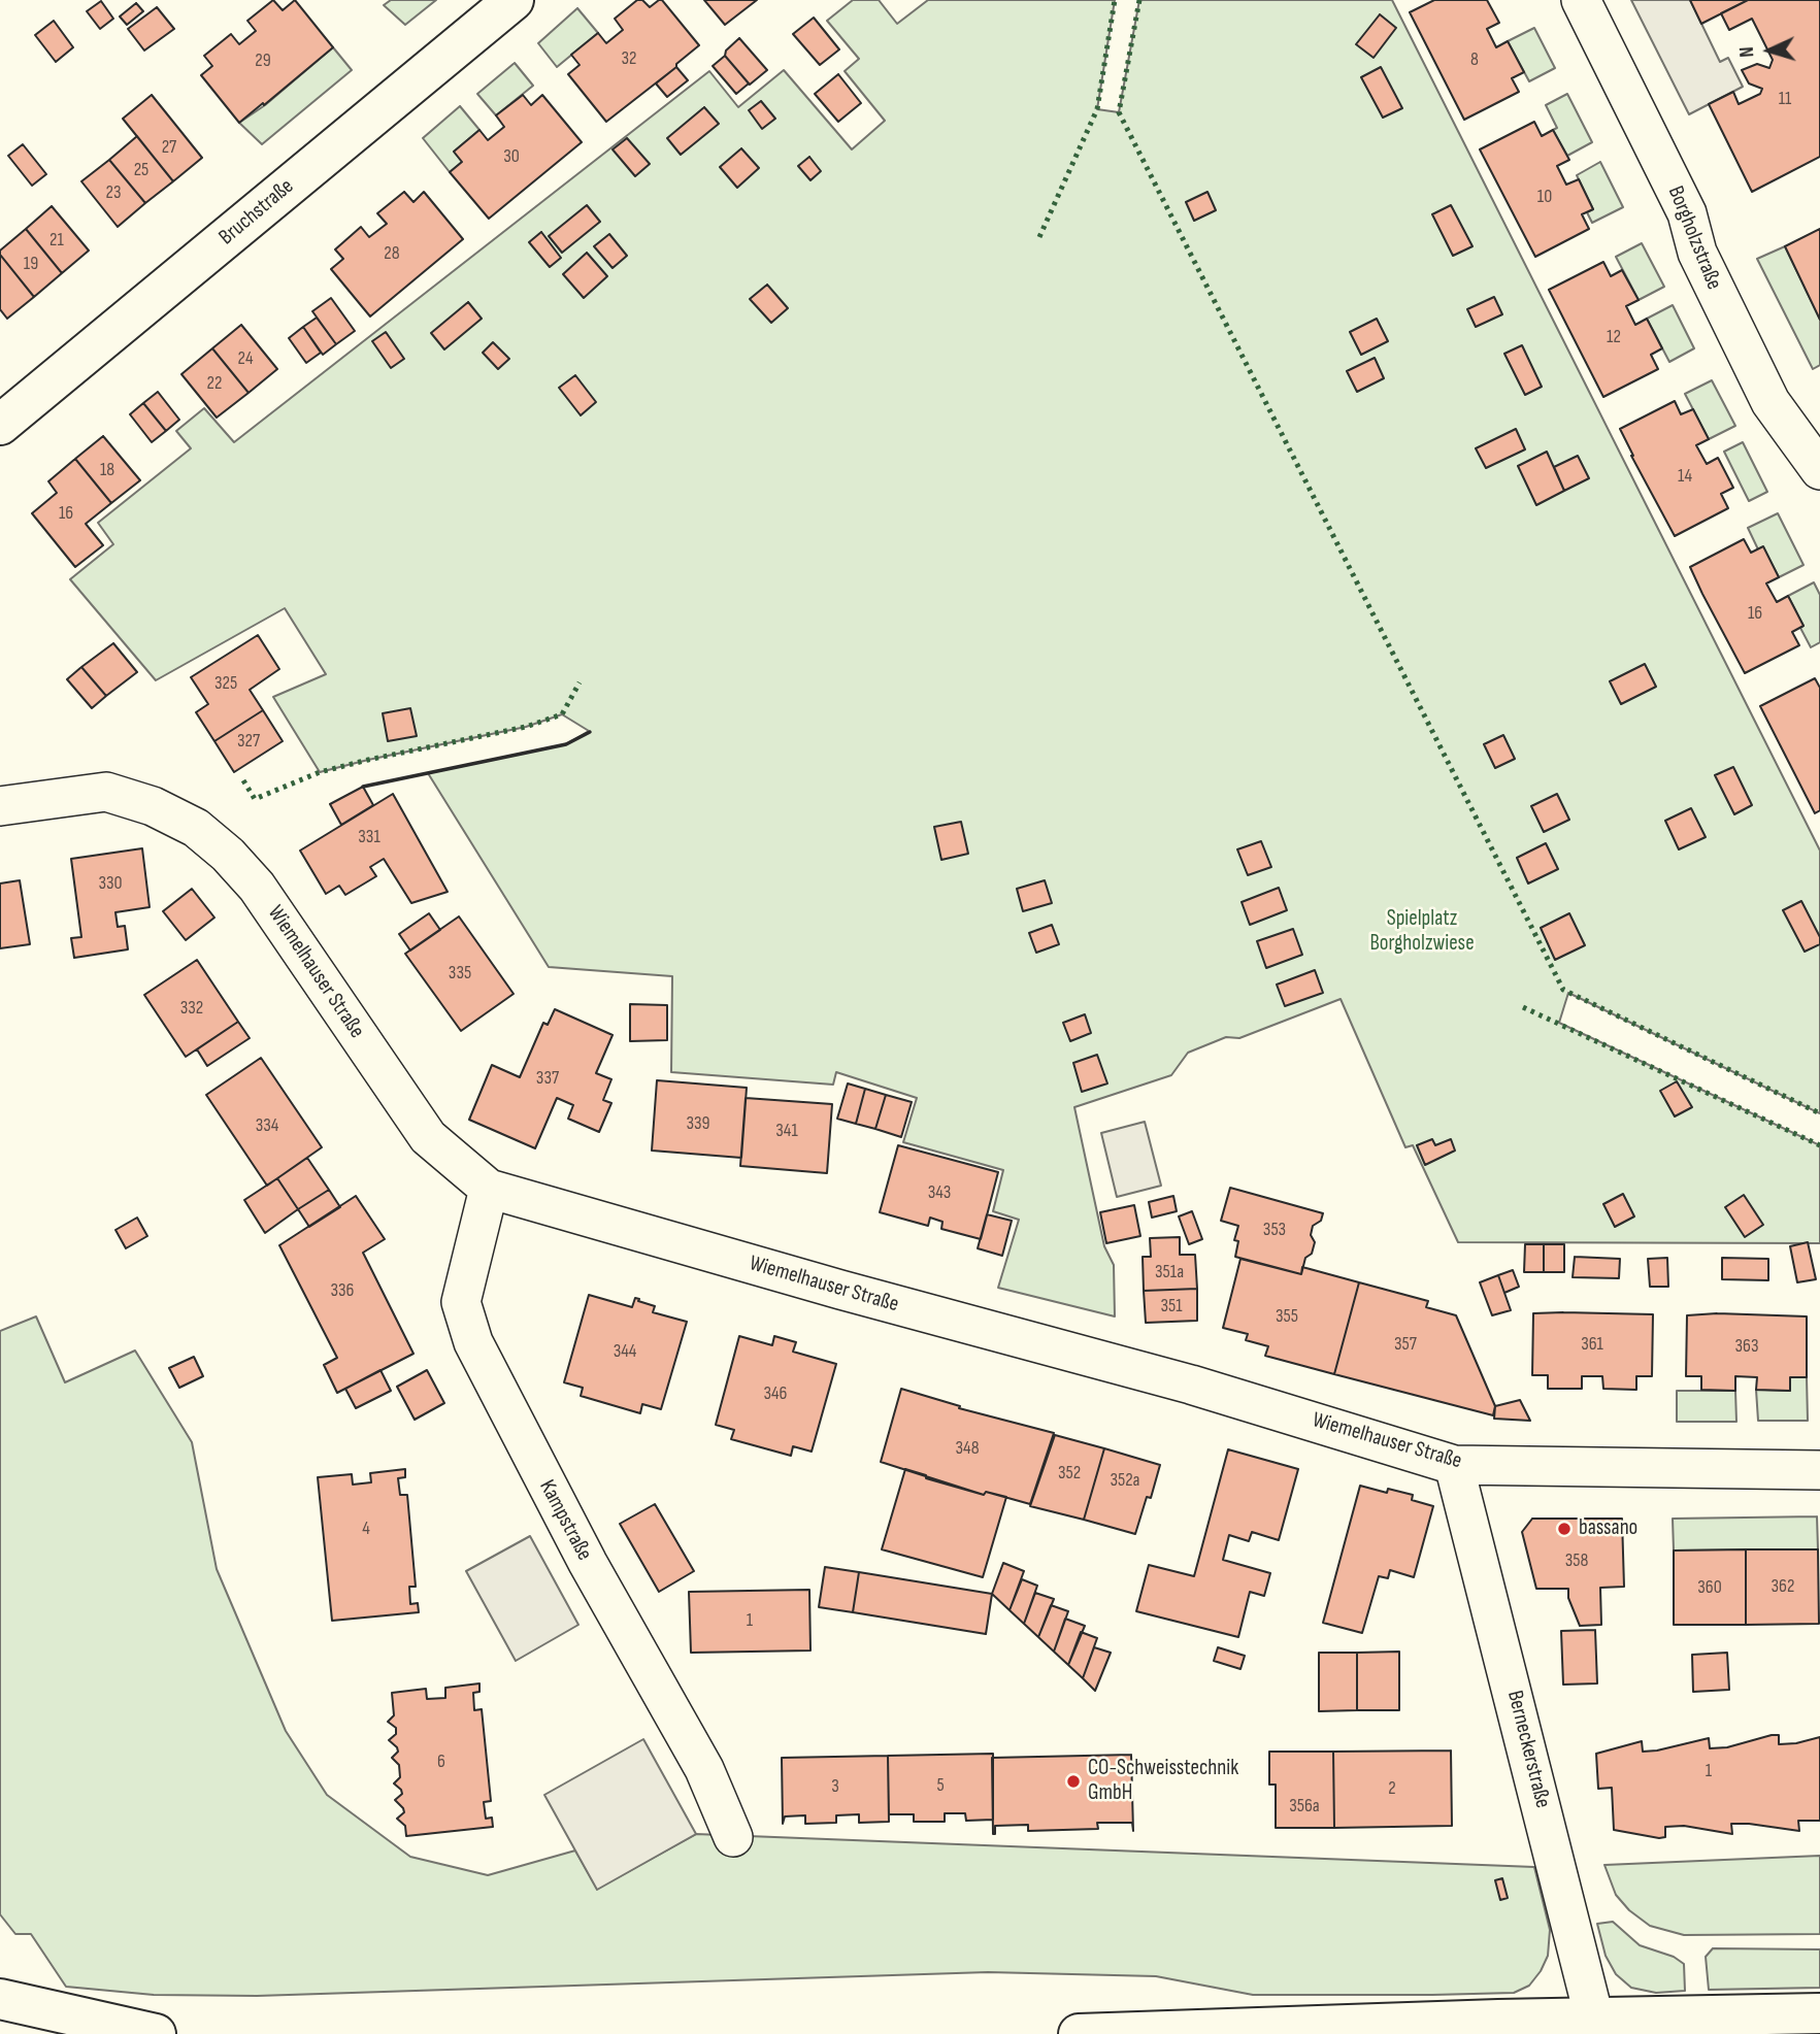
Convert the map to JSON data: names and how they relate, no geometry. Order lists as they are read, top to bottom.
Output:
{
  "streets": {
    "main road": ["Bruchstraße"],
    "street": [
      "Borgholzstraße",
      "Wiemelhauser Straße",
      "Kampstraße",
      "Berneckerstraße"
    ]
  },
  "crossings": [
    ["Wiemelhauser Straße", "Kampstraße"],
    ["Wiemelhauser Straße", "Berneckerstraße"]
  ],
  "parks": ["Spielplatz Borgholzwiese"],
  "places": ["bassano", "CO-Schweisstechnik GmbH"],
  "house_numbers": [
    "32",
    "8",
    "29",
    "11",
    "27",
    "30",
    "25",
    "23",
    "10",
    "21",
    "28",
    "19",
    "12",
    "24",
    "22",
    "18",
    "14",
    "16",
    "16",
    "325",
    "327",
    "331",
    "330",
    "335",
    "332",
    "337",
    "339",
    "334",
    "341",
    "343",
    "353",
    "351a",
    "336",
    "351",
    "355",
    "357",
    "361",
    "363",
    "344",
    "346",
    "348",
    "352",
    "352a",
    "4",
    "358",
    "362",
    "360",
    "1",
    "6",
    "1",
    "5",
    "3",
    "2",
    "356a"
  ],
  "north": "left"
}
